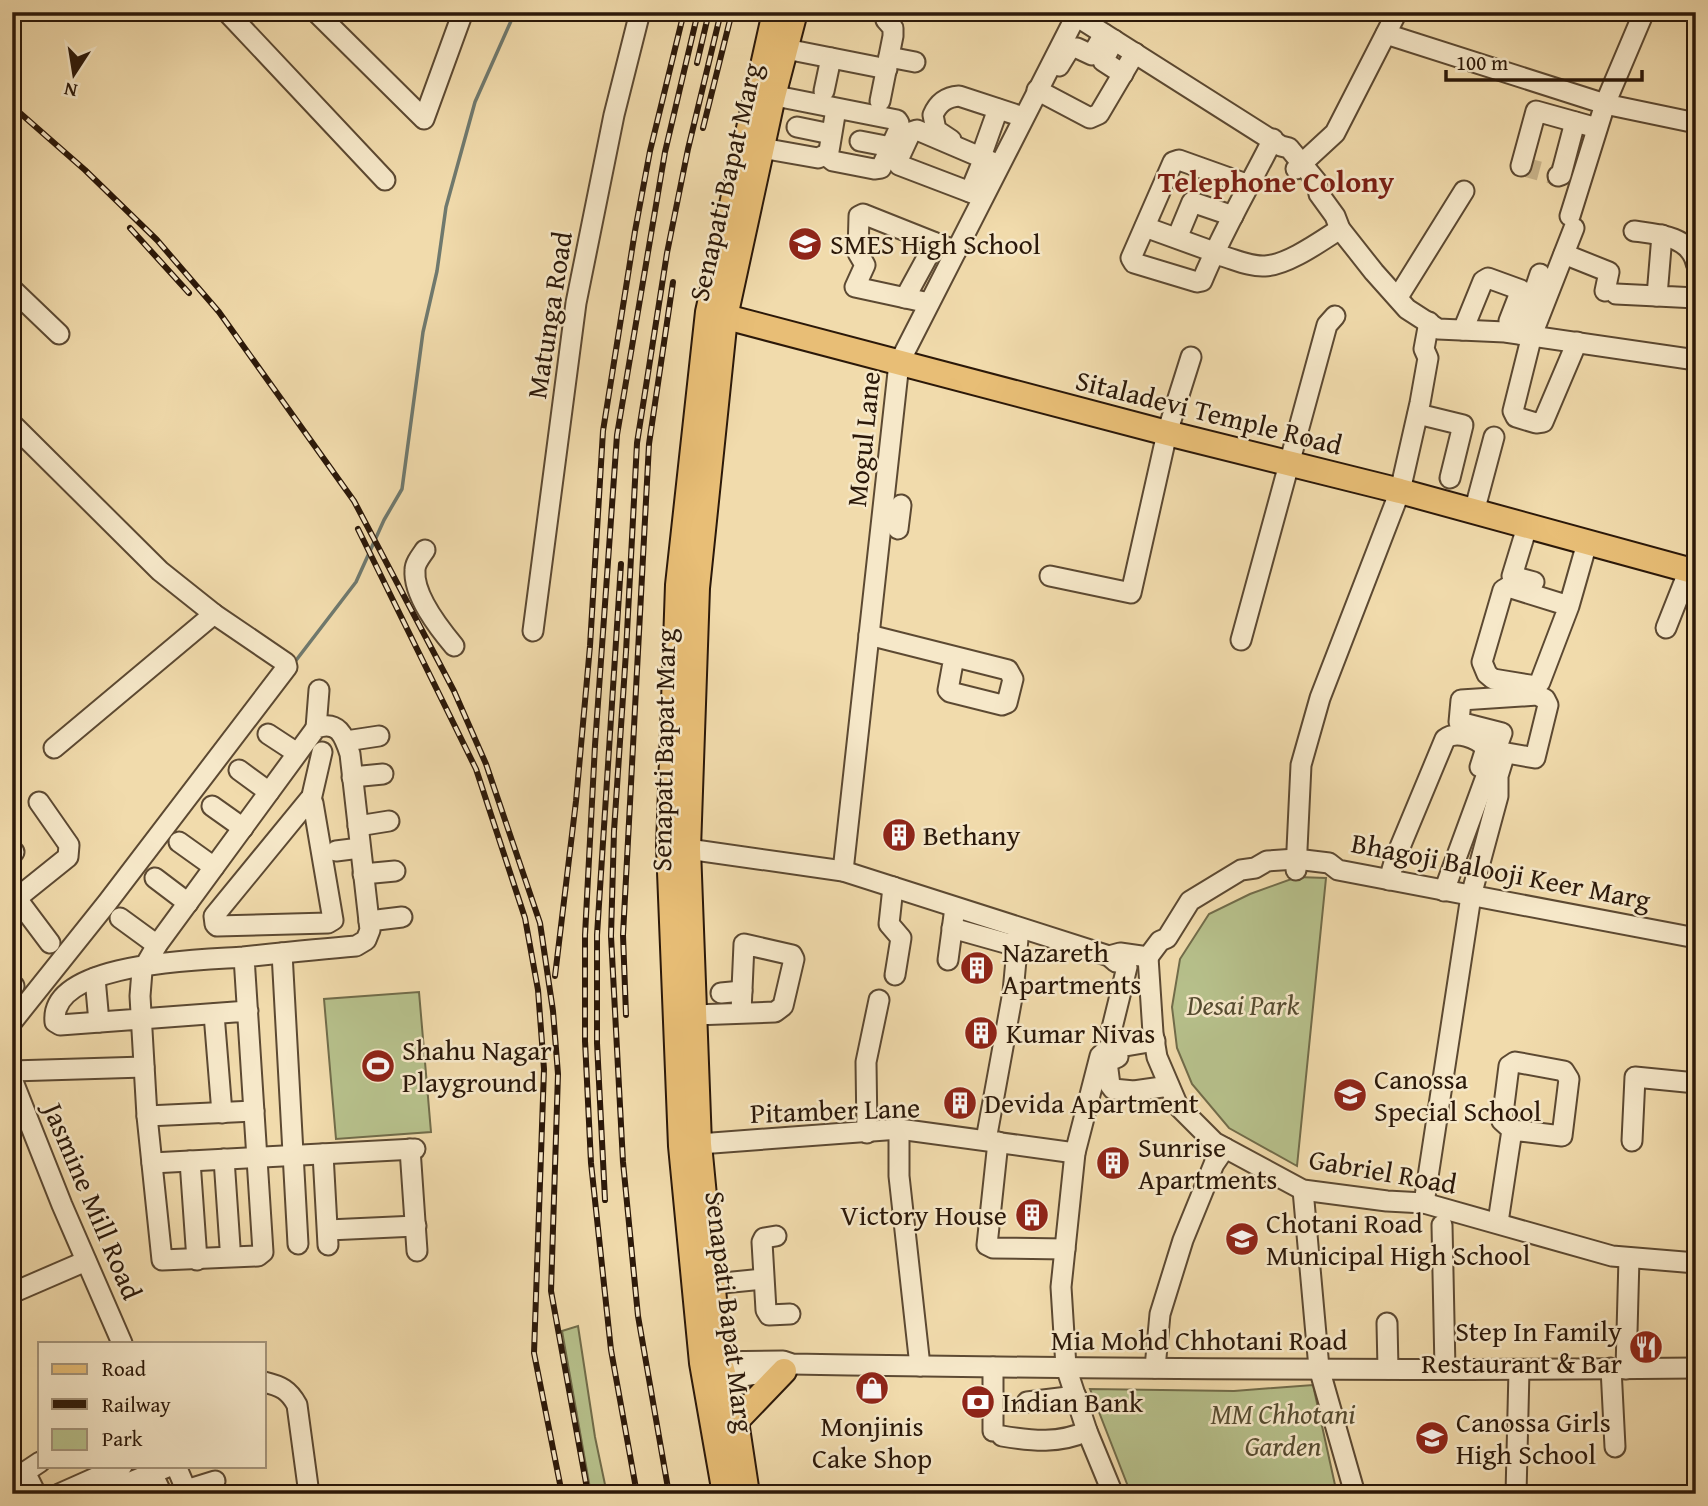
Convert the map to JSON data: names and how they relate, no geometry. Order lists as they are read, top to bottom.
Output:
{
  "streets": {
    "main road": ["Senapati Bapat Marg", "Sitaladevi Temple Road"],
    "street": [
      "Matunga Road",
      "Mogul Lane",
      "Bhagoji Balooji Keer Marg",
      "Pitamber Lane",
      "Gabriel Road",
      "Jasmine Mill Road",
      "Mia Mohd Chhotani Road"
    ]
  },
  "crossings": [
    ["Senapati Bapat Marg", "Sitaladevi Temple Road"],
    ["Senapati Bapat Marg", "Pitamber Lane"],
    ["Senapati Bapat Marg", "Mia Mohd Chhotani Road"],
    ["Sitaladevi Temple Road", "Mogul Lane"]
  ],
  "districts": ["Telephone Colony"],
  "parks": ["Desai Park", "MM Chhotani Garden"],
  "places": {
    "school or university": [
      "SMES High School",
      "Canossa Special School",
      "Chotani Road Municipal High School",
      "Canossa Girls High School"
    ],
    "building": [
      "Bethany",
      "Nazareth Apartments",
      "Kumar Nivas",
      "Devida Apartment",
      "Sunrise Apartments",
      "Victory House"
    ],
    "sports": ["Shahu Nagar Playground"],
    "restaurant": ["Step In Family Restaurant & Bar"],
    "shop": ["Monjinis Cake Shop"],
    "bank": ["Indian Bank"]
  },
  "legend": ["Road", "Railway", "Park"],
  "scale_bar": "100 m",
  "north": "bottom"
}
